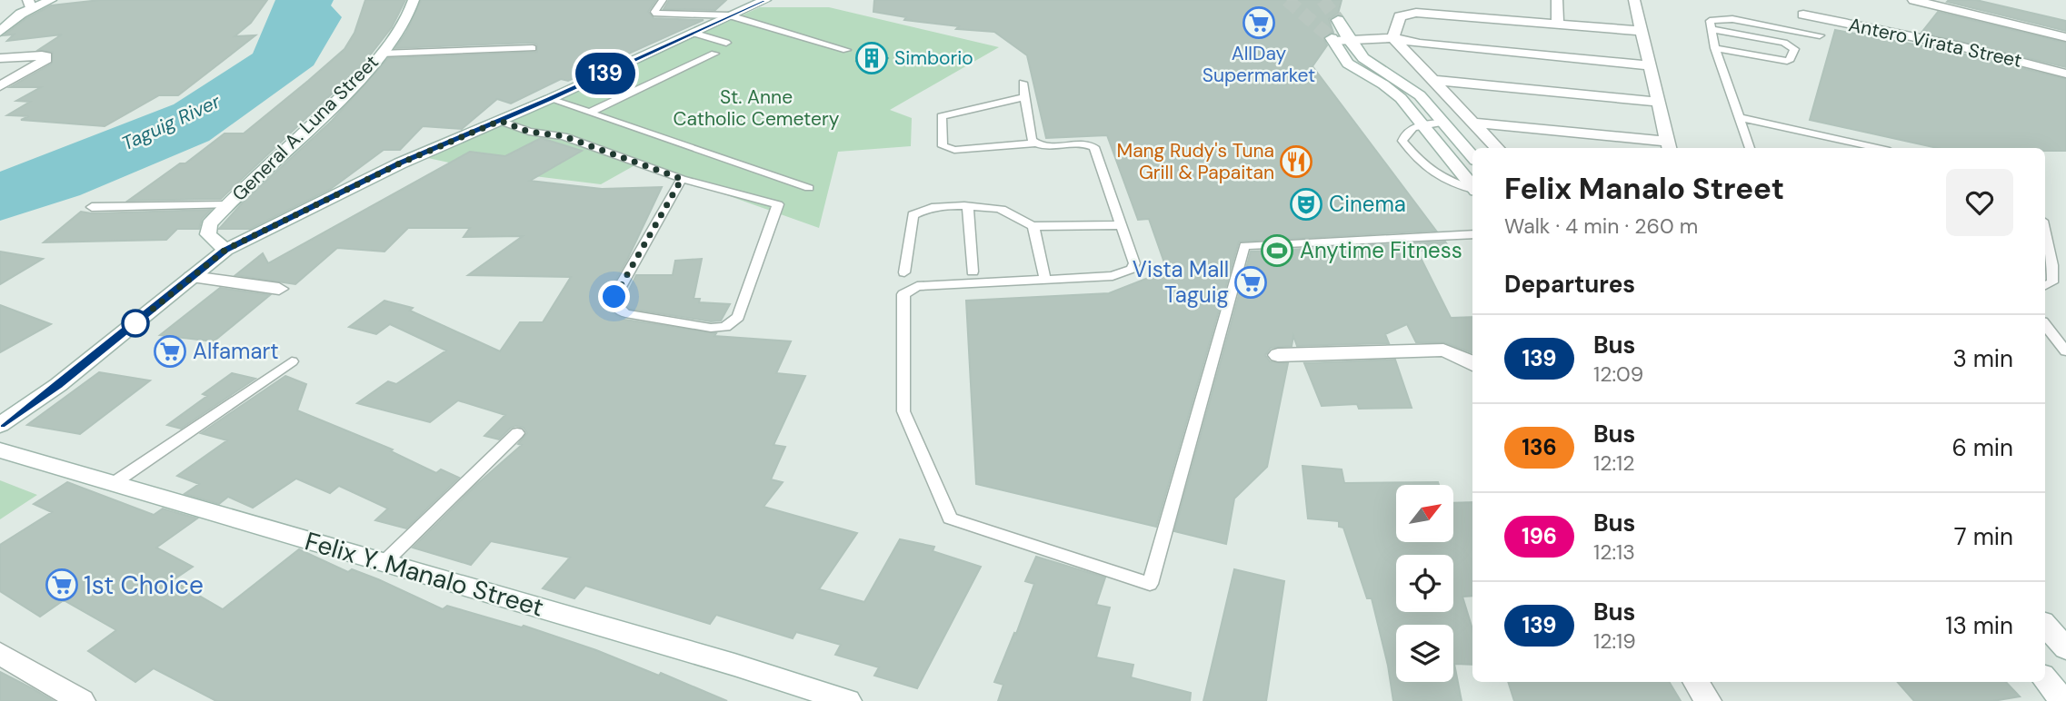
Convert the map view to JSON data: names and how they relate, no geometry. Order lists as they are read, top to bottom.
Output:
{
  "streets": {
    "street": ["Antero Virata Street", "General A. Luna Street", "Felix Y. Manalo Street"]
  },
  "water": ["Taguig River"],
  "parks": ["St. Anne Catholic Cemetery"],
  "places": {
    "supermarket": [
      "AllDay Supermarket",
      "Vista Mall Taguig",
      "Alfamart",
      "1st Choice"
    ],
    "building": ["Simborio"],
    "restaurant": ["Mang Rudy's Tuna Grill & Papaitan"],
    "theatre": ["Cinema"],
    "sports": ["Anytime Fitness"]
  },
  "lines": ["bus line 139"],
  "north": "top right",
  "page": {
    "on_map": "139",
    "heading": [
      ["Felix Manalo Street", "Walk · 4 min · 260 m"],
      "Departures"
    ],
    "list": [
      {
        "mark": "139",
        "name": "Bus",
        "note": "12:09",
        "value": "3 min"
      },
      {
        "mark": "136",
        "name": "Bus",
        "note": "12:12",
        "value": "6 min"
      },
      {
        "mark": "196",
        "name": "Bus",
        "note": "12:13",
        "value": "7 min"
      },
      {
        "mark": "139",
        "name": "Bus",
        "note": "12:19",
        "value": "13 min"
      }
    ]
  }
}
